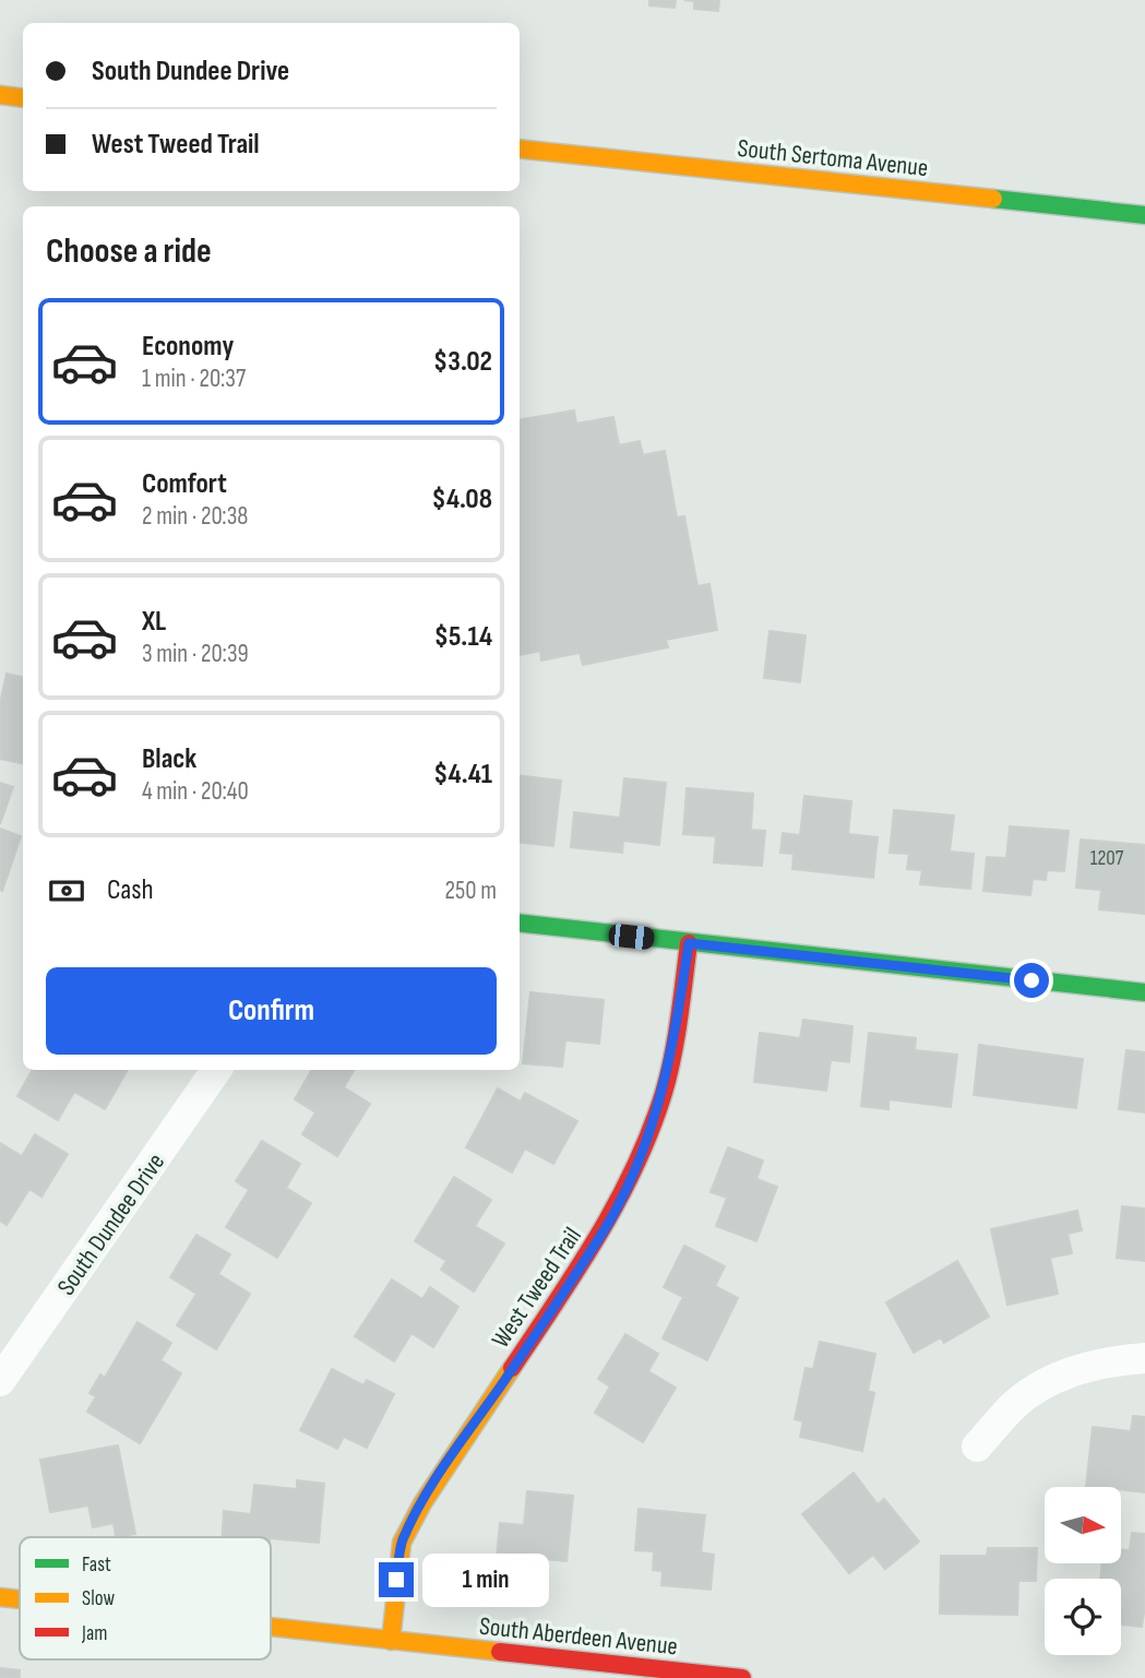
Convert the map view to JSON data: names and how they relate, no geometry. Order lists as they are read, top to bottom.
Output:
{
  "streets": {
    "street": [
      "South Sertoma Avenue",
      "South Dundee Drive",
      "West Tweed Trail",
      "South Aberdeen Avenue"
    ]
  },
  "crossings": [
    ["West Tweed Trail", "South Aberdeen Avenue"]
  ],
  "house_numbers": ["1207"],
  "legend": ["Fast", "Slow", "Jam"],
  "north": "right",
  "page": {
    "banner": ["South Dundee Drive", "West Tweed Trail"],
    "heading": "Choose a ride",
    "list": [
      {
        "name": "Economy",
        "note": "1 min · 20:37",
        "value": "$3.02"
      },
      {
        "name": "Comfort",
        "note": "2 min · 20:38",
        "value": "$4.08"
      },
      {
        "name": "XL",
        "note": "3 min · 20:39",
        "value": "$5.14"
      },
      {
        "name": "Black",
        "note": "4 min · 20:40",
        "value": "$4.41"
      }
    ],
    "pay": ["Cash", "250 m"],
    "buttons": "Confirm",
    "bubble": "1 min"
  }
}
